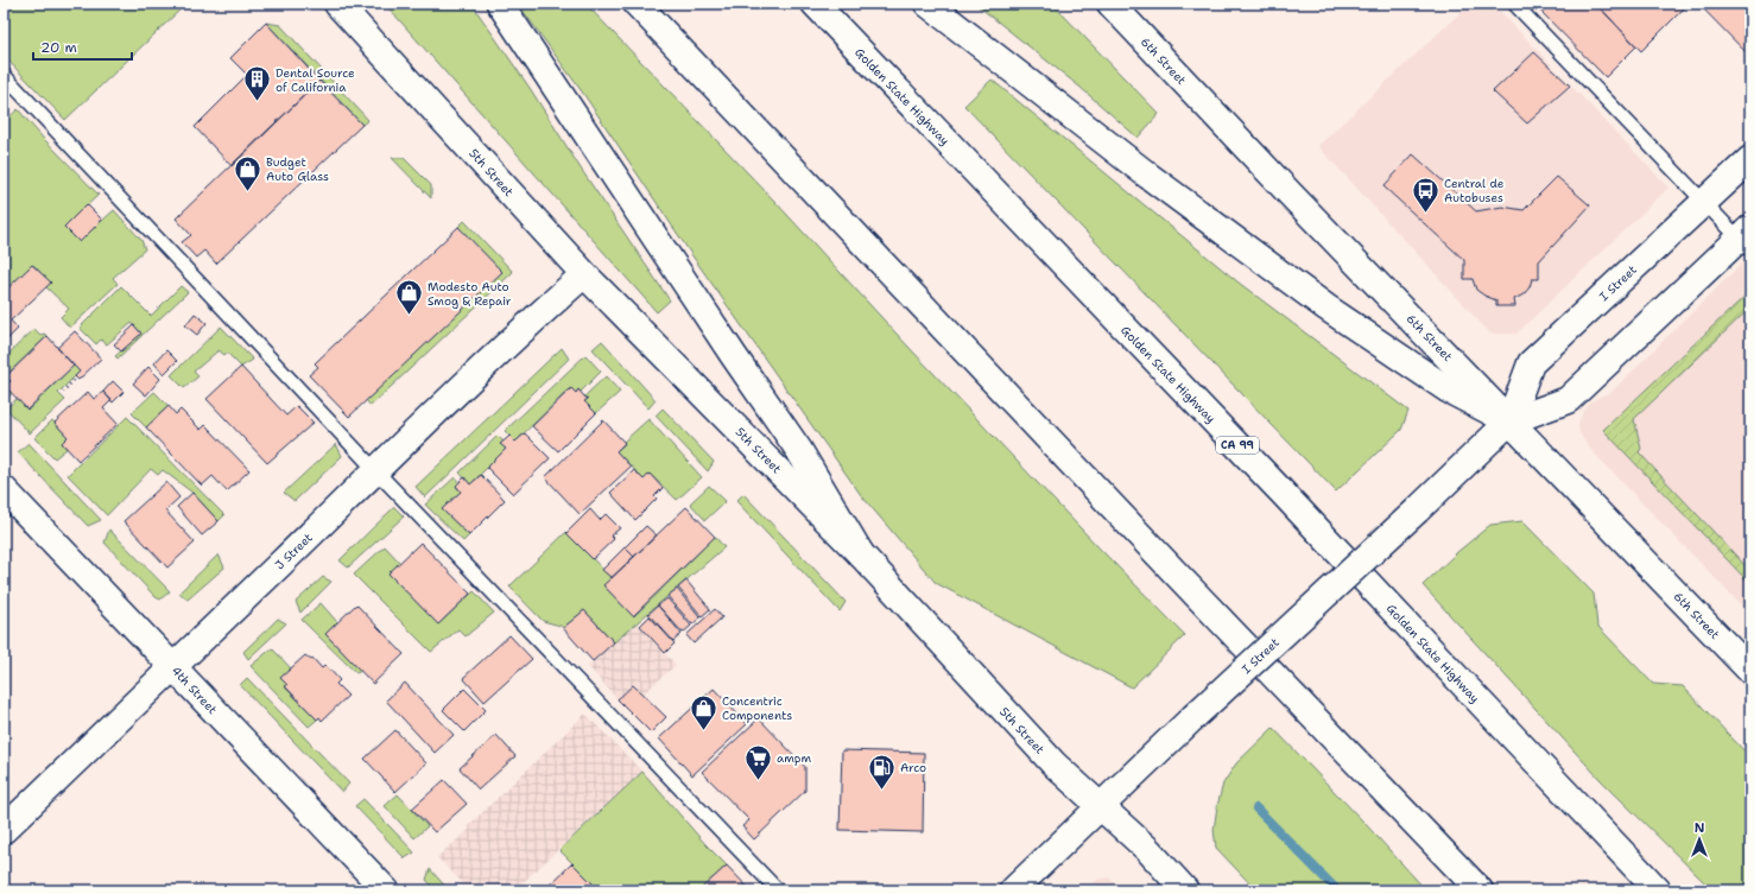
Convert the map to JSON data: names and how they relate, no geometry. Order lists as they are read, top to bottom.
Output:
{
  "streets": {
    "main road": [
      "6th Street",
      "Golden State Highway",
      "5th Street",
      "I Street",
      "CA 99",
      "J Street",
      "4th Street"
    ]
  },
  "crossings": [
    ["6th Street", "I Street"],
    ["5th Street", "I Street"],
    ["5th Street", "J Street"],
    ["J Street", "4th Street"]
  ],
  "places": {
    "building": ["Dental Source of California"],
    "shop": ["Budget Auto Glass", "Modesto Auto Smog & Repair", "Concentric Components"],
    "bus stop": ["Central de Autobuses"],
    "supermarket": ["ampm"],
    "fuel station": ["Arco"]
  },
  "scale_bar": "20 m",
  "north": "top"
}
